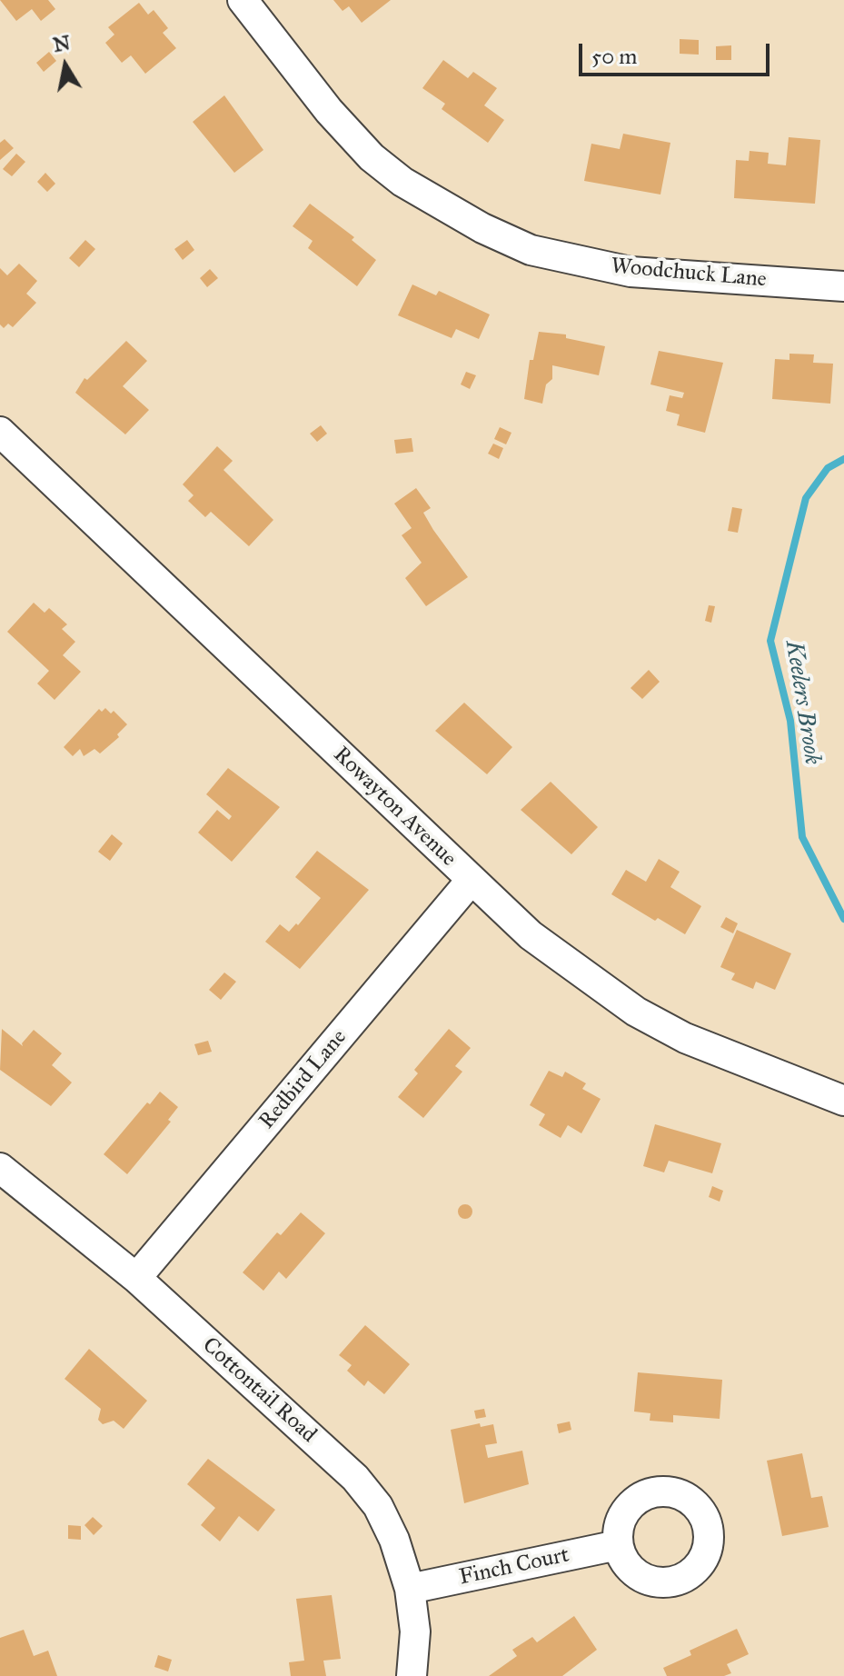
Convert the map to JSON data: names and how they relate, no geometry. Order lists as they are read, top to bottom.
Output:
{
  "streets": {
    "street": [
      "Woodchuck Lane",
      "Rowayton Avenue",
      "Redbird Lane",
      "Cottontail Road",
      "Finch Court"
    ]
  },
  "crossings": [
    ["Rowayton Avenue", "Redbird Lane"],
    ["Redbird Lane", "Cottontail Road"],
    ["Cottontail Road", "Finch Court"]
  ],
  "water": ["Keelers Brook"],
  "scale_bar": "50 m",
  "north": "top"
}
